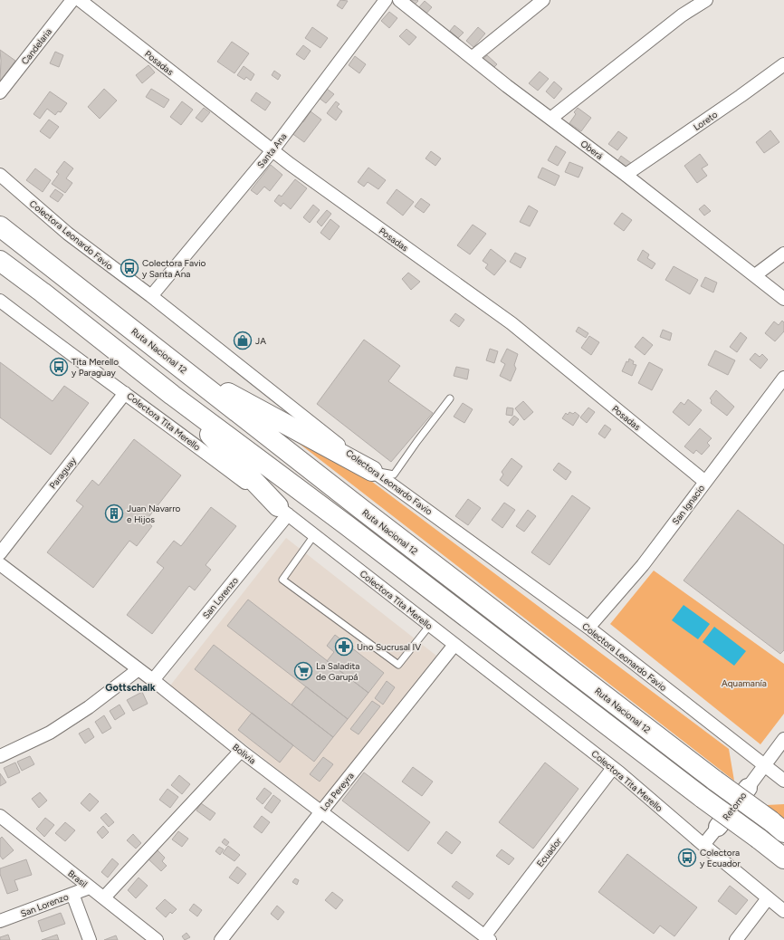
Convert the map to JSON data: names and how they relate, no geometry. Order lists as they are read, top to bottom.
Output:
{
  "streets": {
    "highway": ["Ruta Nacional 12"],
    "street": [
      "Candelaria",
      "Posadas",
      "Loreto",
      "Oberá",
      "Santa Ana",
      "Colectora Leonardo Favio",
      "Colectora Tita Merello",
      "Paraguay",
      "San Ignacio",
      "San Lorenzo",
      "Bolivia",
      "Los Pereyra",
      "Retorno",
      "Ecuador",
      "Brasil"
    ]
  },
  "crossings": [
    ["Posadas", "Santa Ana"],
    ["Posadas", "San Ignacio"],
    ["Loreto", "Oberá"],
    ["Santa Ana", "Colectora Leonardo Favio"],
    ["Colectora Leonardo Favio", "San Ignacio"],
    ["Colectora Leonardo Favio", "Retorno"],
    ["Colectora Tita Merello", "Paraguay"],
    ["Colectora Tita Merello", "San Lorenzo"],
    ["Colectora Tita Merello", "Los Pereyra"],
    ["Colectora Tita Merello", "Retorno"],
    ["Colectora Tita Merello", "Ecuador"],
    ["San Lorenzo", "Bolivia"],
    ["San Lorenzo", "Brasil"],
    ["Bolivia", "Los Pereyra"],
    ["Bolivia", "Ecuador"]
  ],
  "districts": ["Gottschalk"],
  "parks": ["Aquamanía"],
  "places": {
    "bus stop": ["Colectora Favio y Santa Ana", "Tita Merello y Paraguay", "Colectora y Ecuador"],
    "shop": ["JA"],
    "building": ["Juan Navarro e Hijos"],
    "pharmacy": ["Uno Sucrusal IV"],
    "supermarket": ["La Saladita de Garupá"]
  }
}
